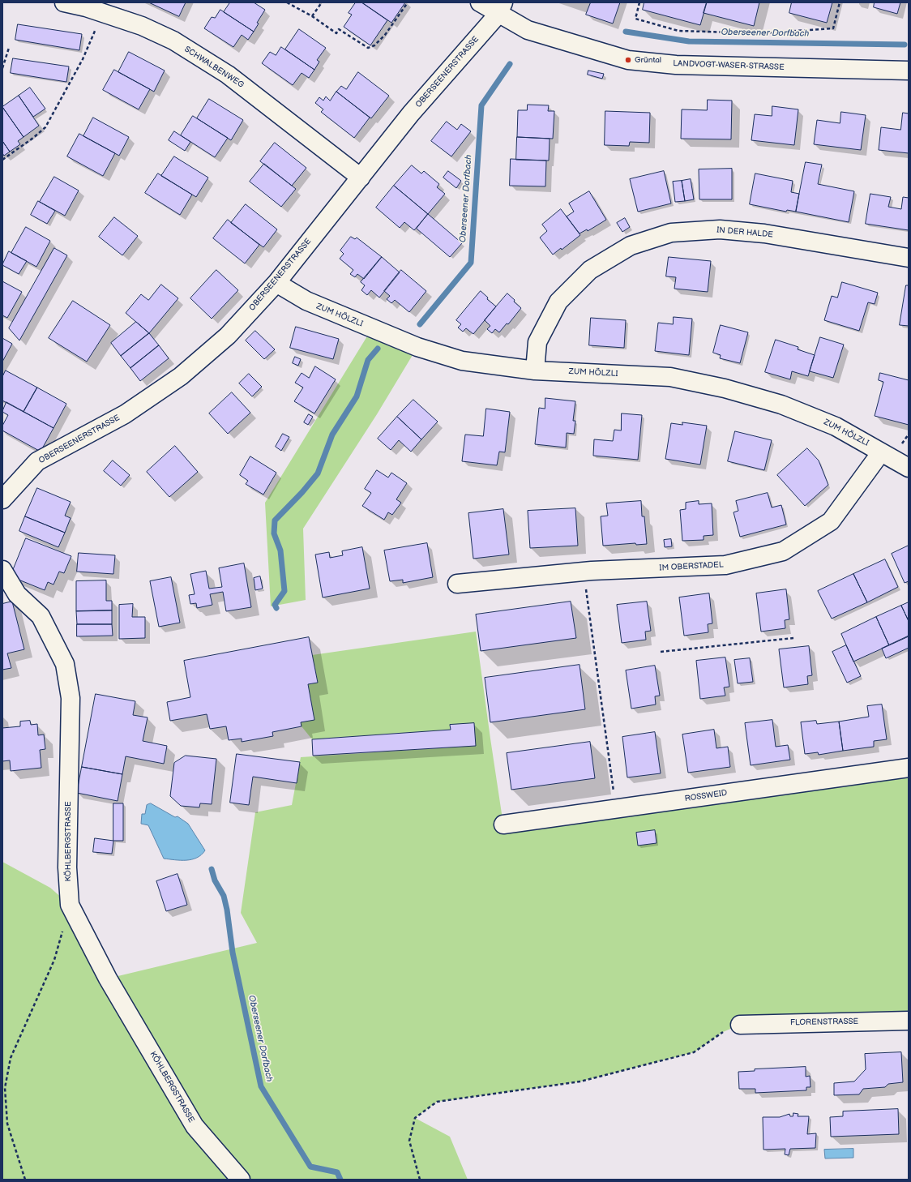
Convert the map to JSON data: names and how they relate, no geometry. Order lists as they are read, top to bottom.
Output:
{
  "streets": {
    "street": [
      "LANDVOGT-WASER-STRASSE",
      "SCHWALBENWEG",
      "OBERSEENERSTRASSE",
      "IN DER HALDE",
      "ZUM HÖLZLI",
      "IM OBERSTADEL",
      "ROSSWEID",
      "KÖHLBERGSTRASSE",
      "FLORENSTRASSE"
    ]
  },
  "crossings": [
    ["LANDVOGT-WASER-STRASSE", "OBERSEENERSTRASSE"],
    ["SCHWALBENWEG", "OBERSEENERSTRASSE"],
    ["OBERSEENERSTRASSE", "ZUM HÖLZLI"],
    ["IN DER HALDE", "ZUM HÖLZLI"],
    ["ZUM HÖLZLI", "IM OBERSTADEL"]
  ],
  "water": ["Oberseener Dorfbach"],
  "places": ["Grüntal"]
}
